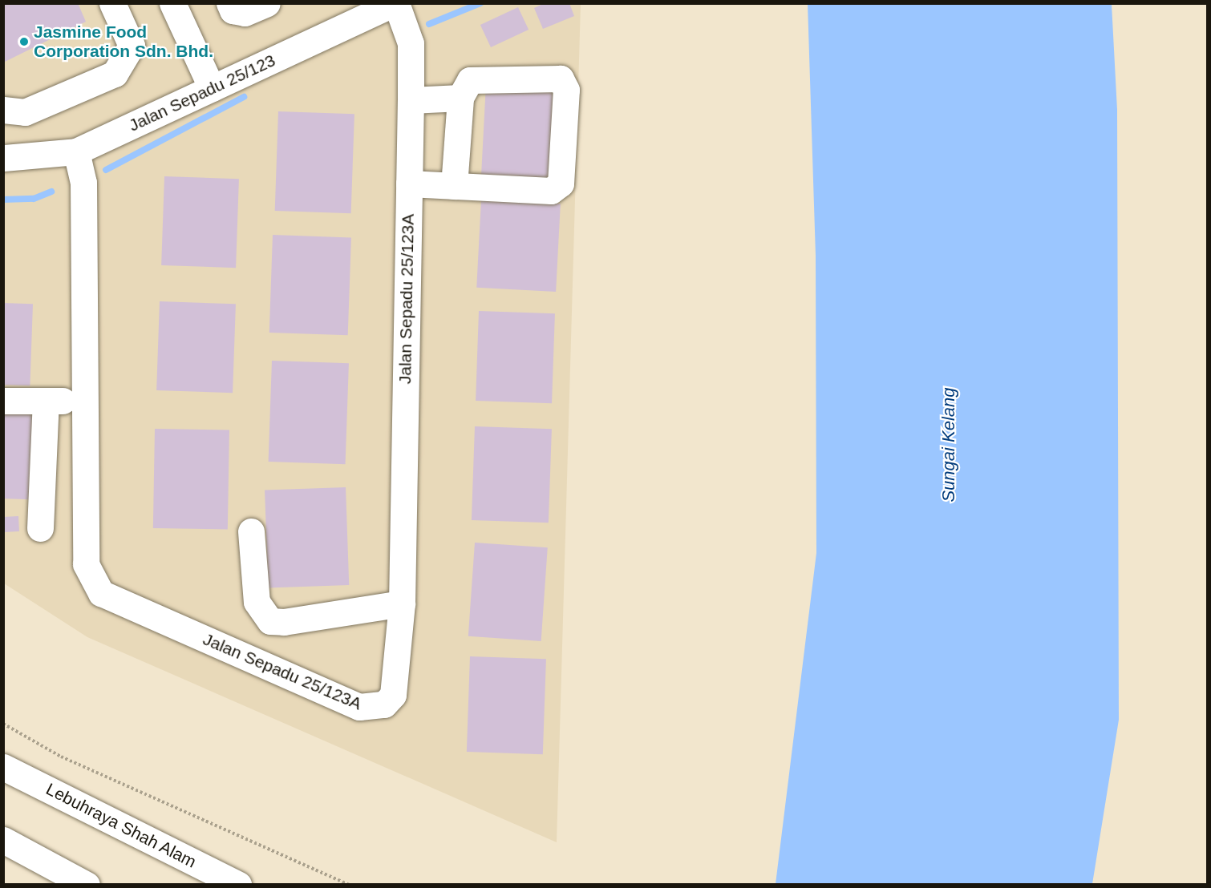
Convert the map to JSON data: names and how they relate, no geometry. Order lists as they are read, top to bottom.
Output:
{
  "streets": {
    "main road": ["Jalan Sepadu 25/123", "Jalan Sepadu 25/123A", "Lebuhraya Shah Alam"]
  },
  "crossings": [
    ["Jalan Sepadu 25/123", "Jalan Sepadu 25/123A"]
  ],
  "water": ["Sungai Kelang"],
  "places": ["Jasmine Food Corporation Sdn. Bhd."]
}
